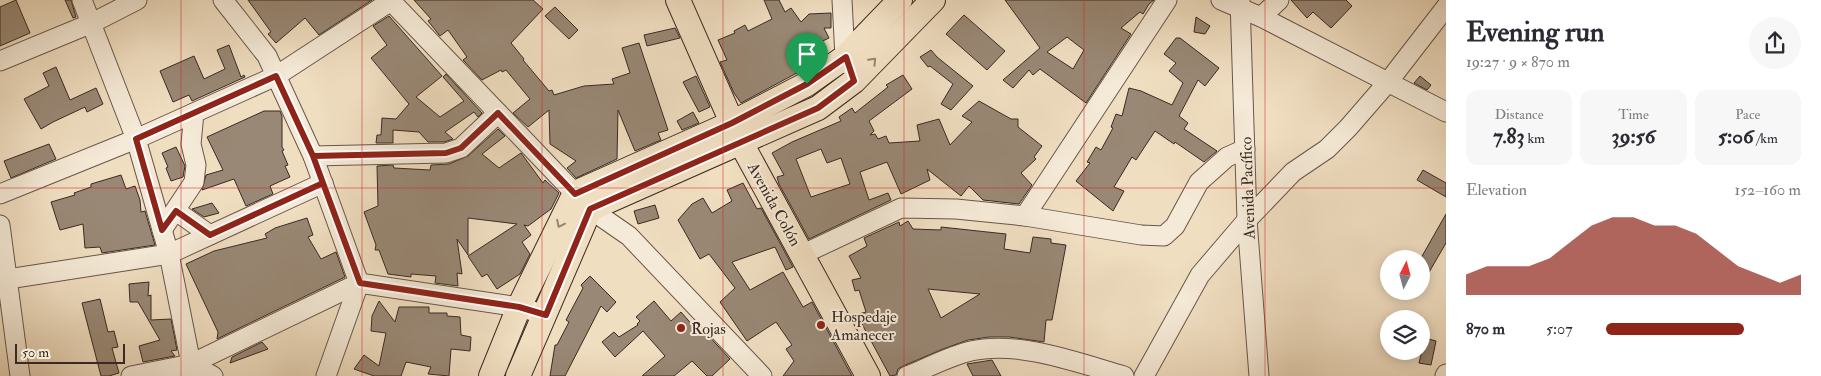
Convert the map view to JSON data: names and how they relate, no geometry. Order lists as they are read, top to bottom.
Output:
{
  "streets": {
    "main road": ["Avenida Colón"],
    "street": ["Avenida Pacífico"]
  },
  "places": ["Hospedaje Amanecer", "Rojas"],
  "scale_bar": "50 m",
  "north": "top",
  "page": {
    "heading": ["Evening run", "19:27 · 9 × 870 m"],
    "stats": [
      ["Distance", "7.83 km"],
      ["Time", "39:56"],
      ["Pace", "5:06 /km"]
    ],
    "chart": ["Elevation", "152–160 m"],
    "list": [
      {
        "name": "870 m",
        "note": "5:07"
      }
    ],
    "scale": "50 m"
  }
}
